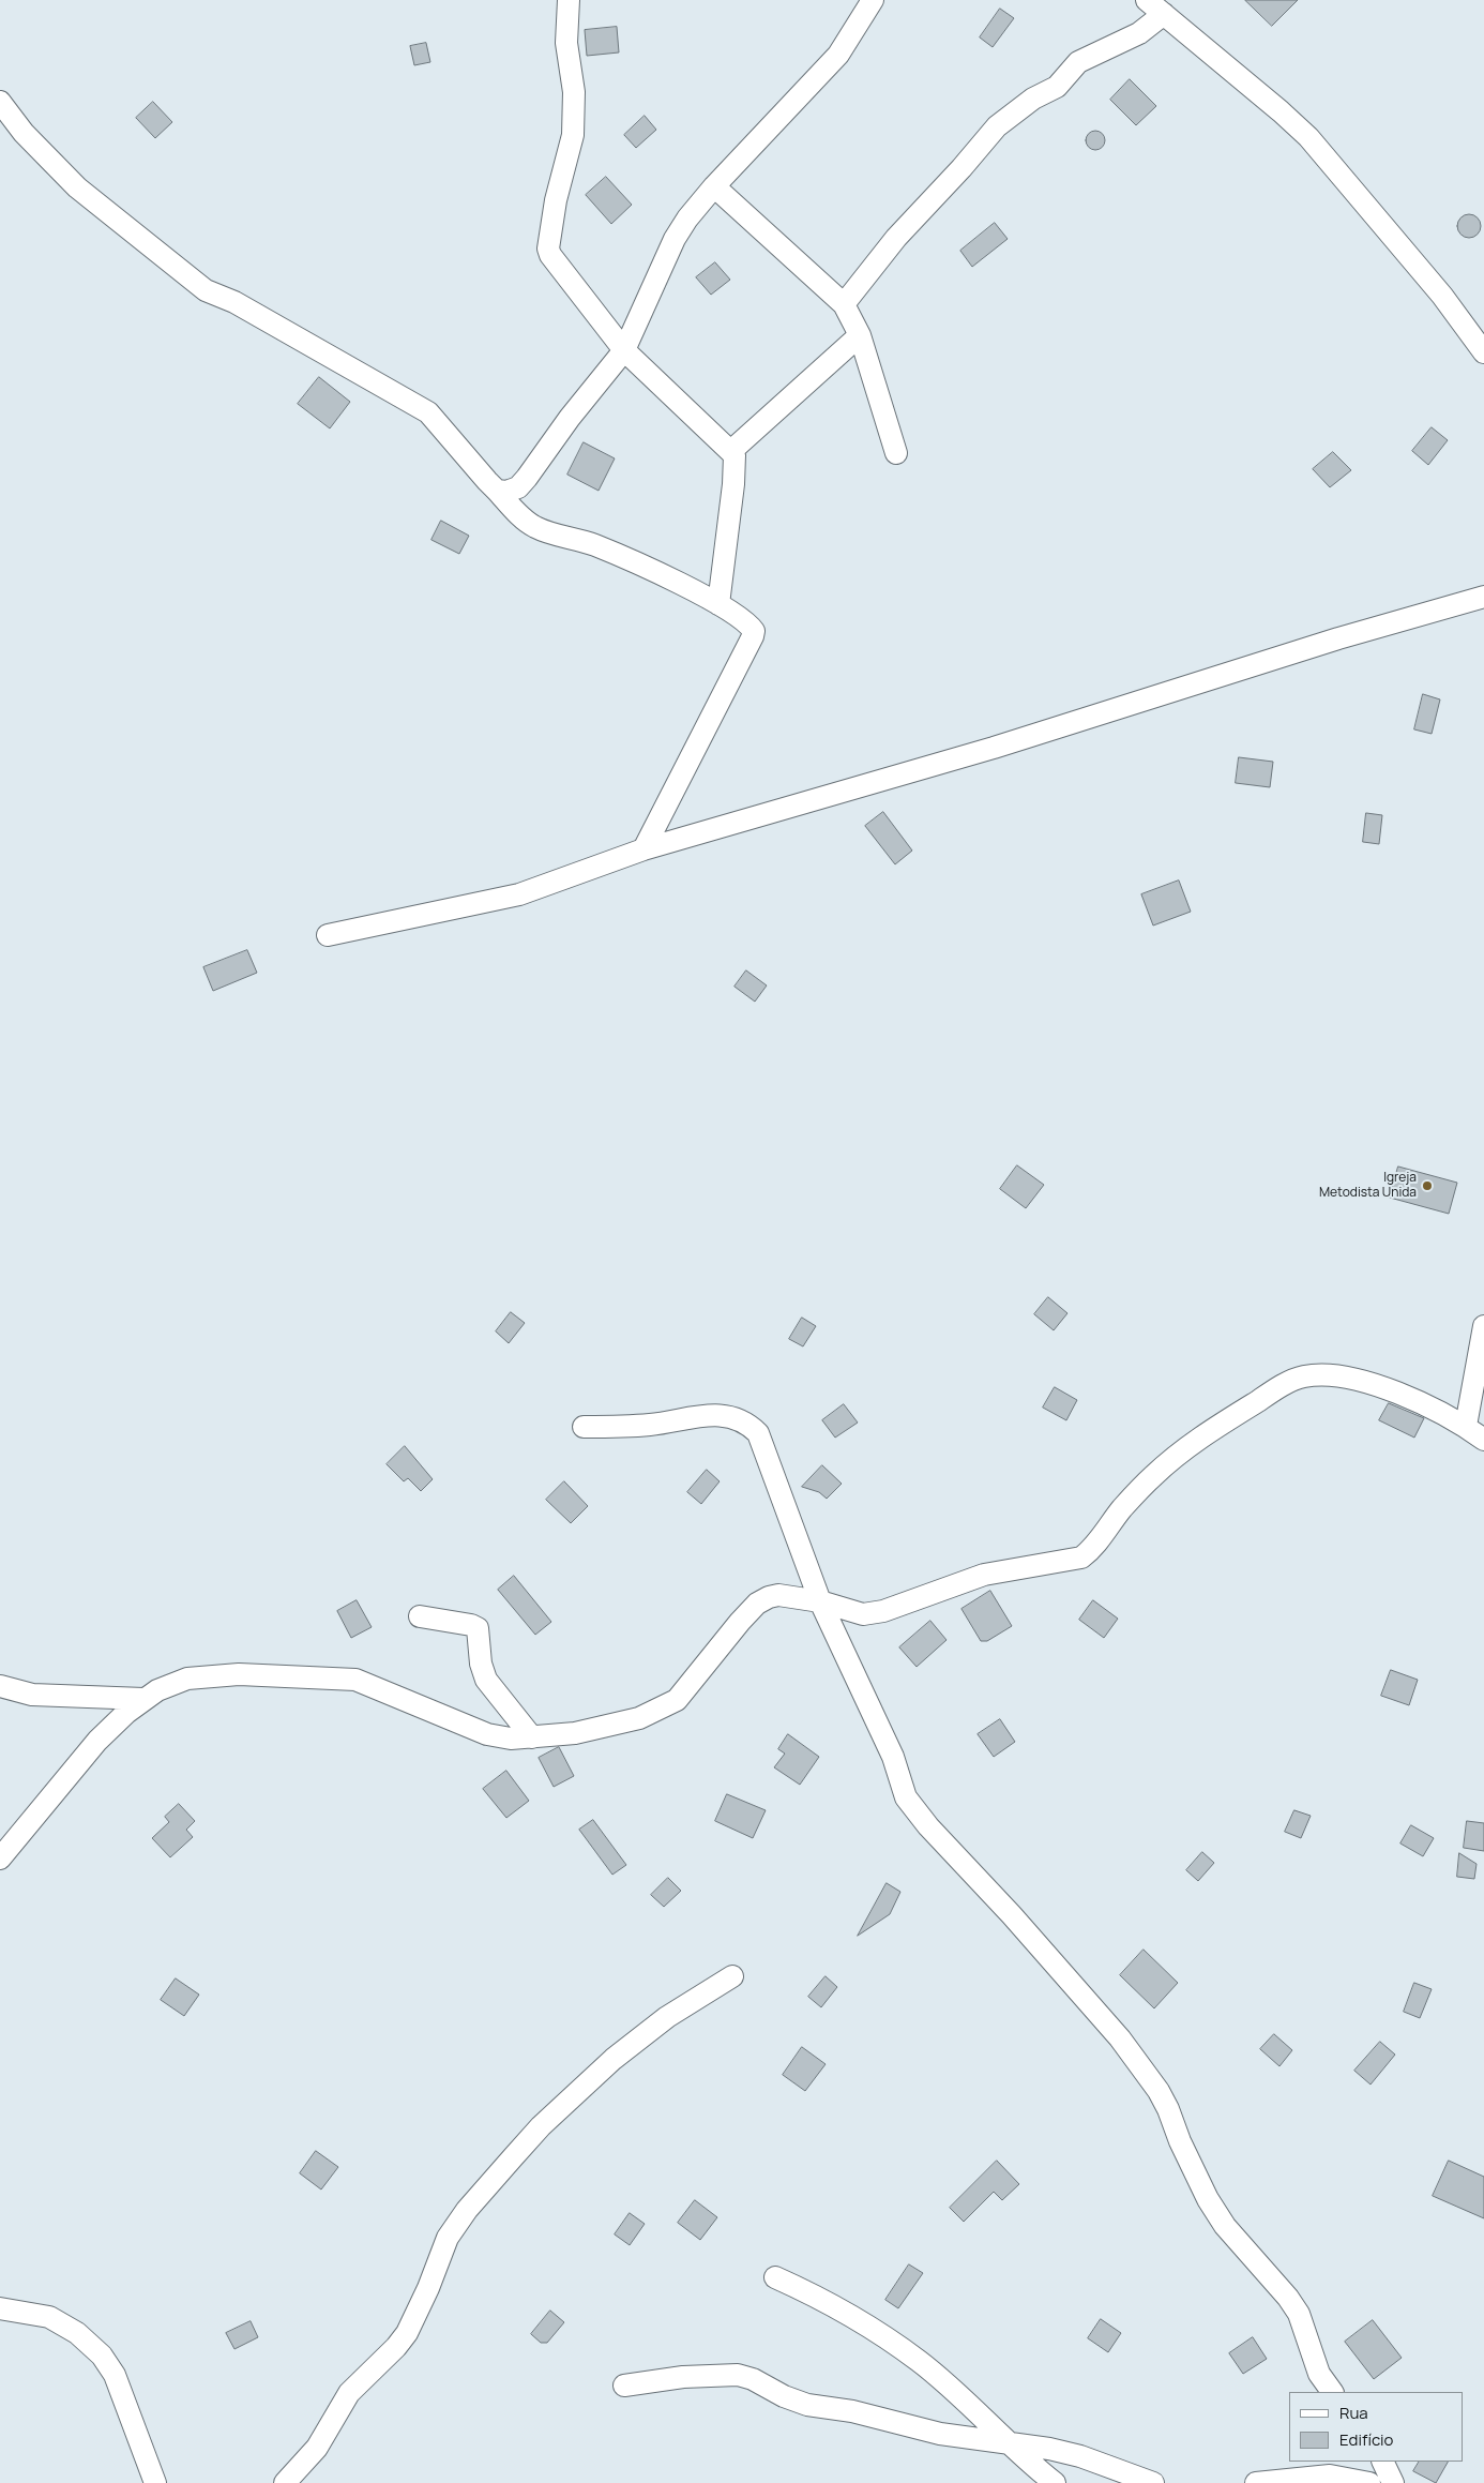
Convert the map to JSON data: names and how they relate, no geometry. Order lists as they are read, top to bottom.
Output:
{
  "places": ["Igreja Metodista Unida"],
  "legend": ["Rua", "Edifício"]
}
